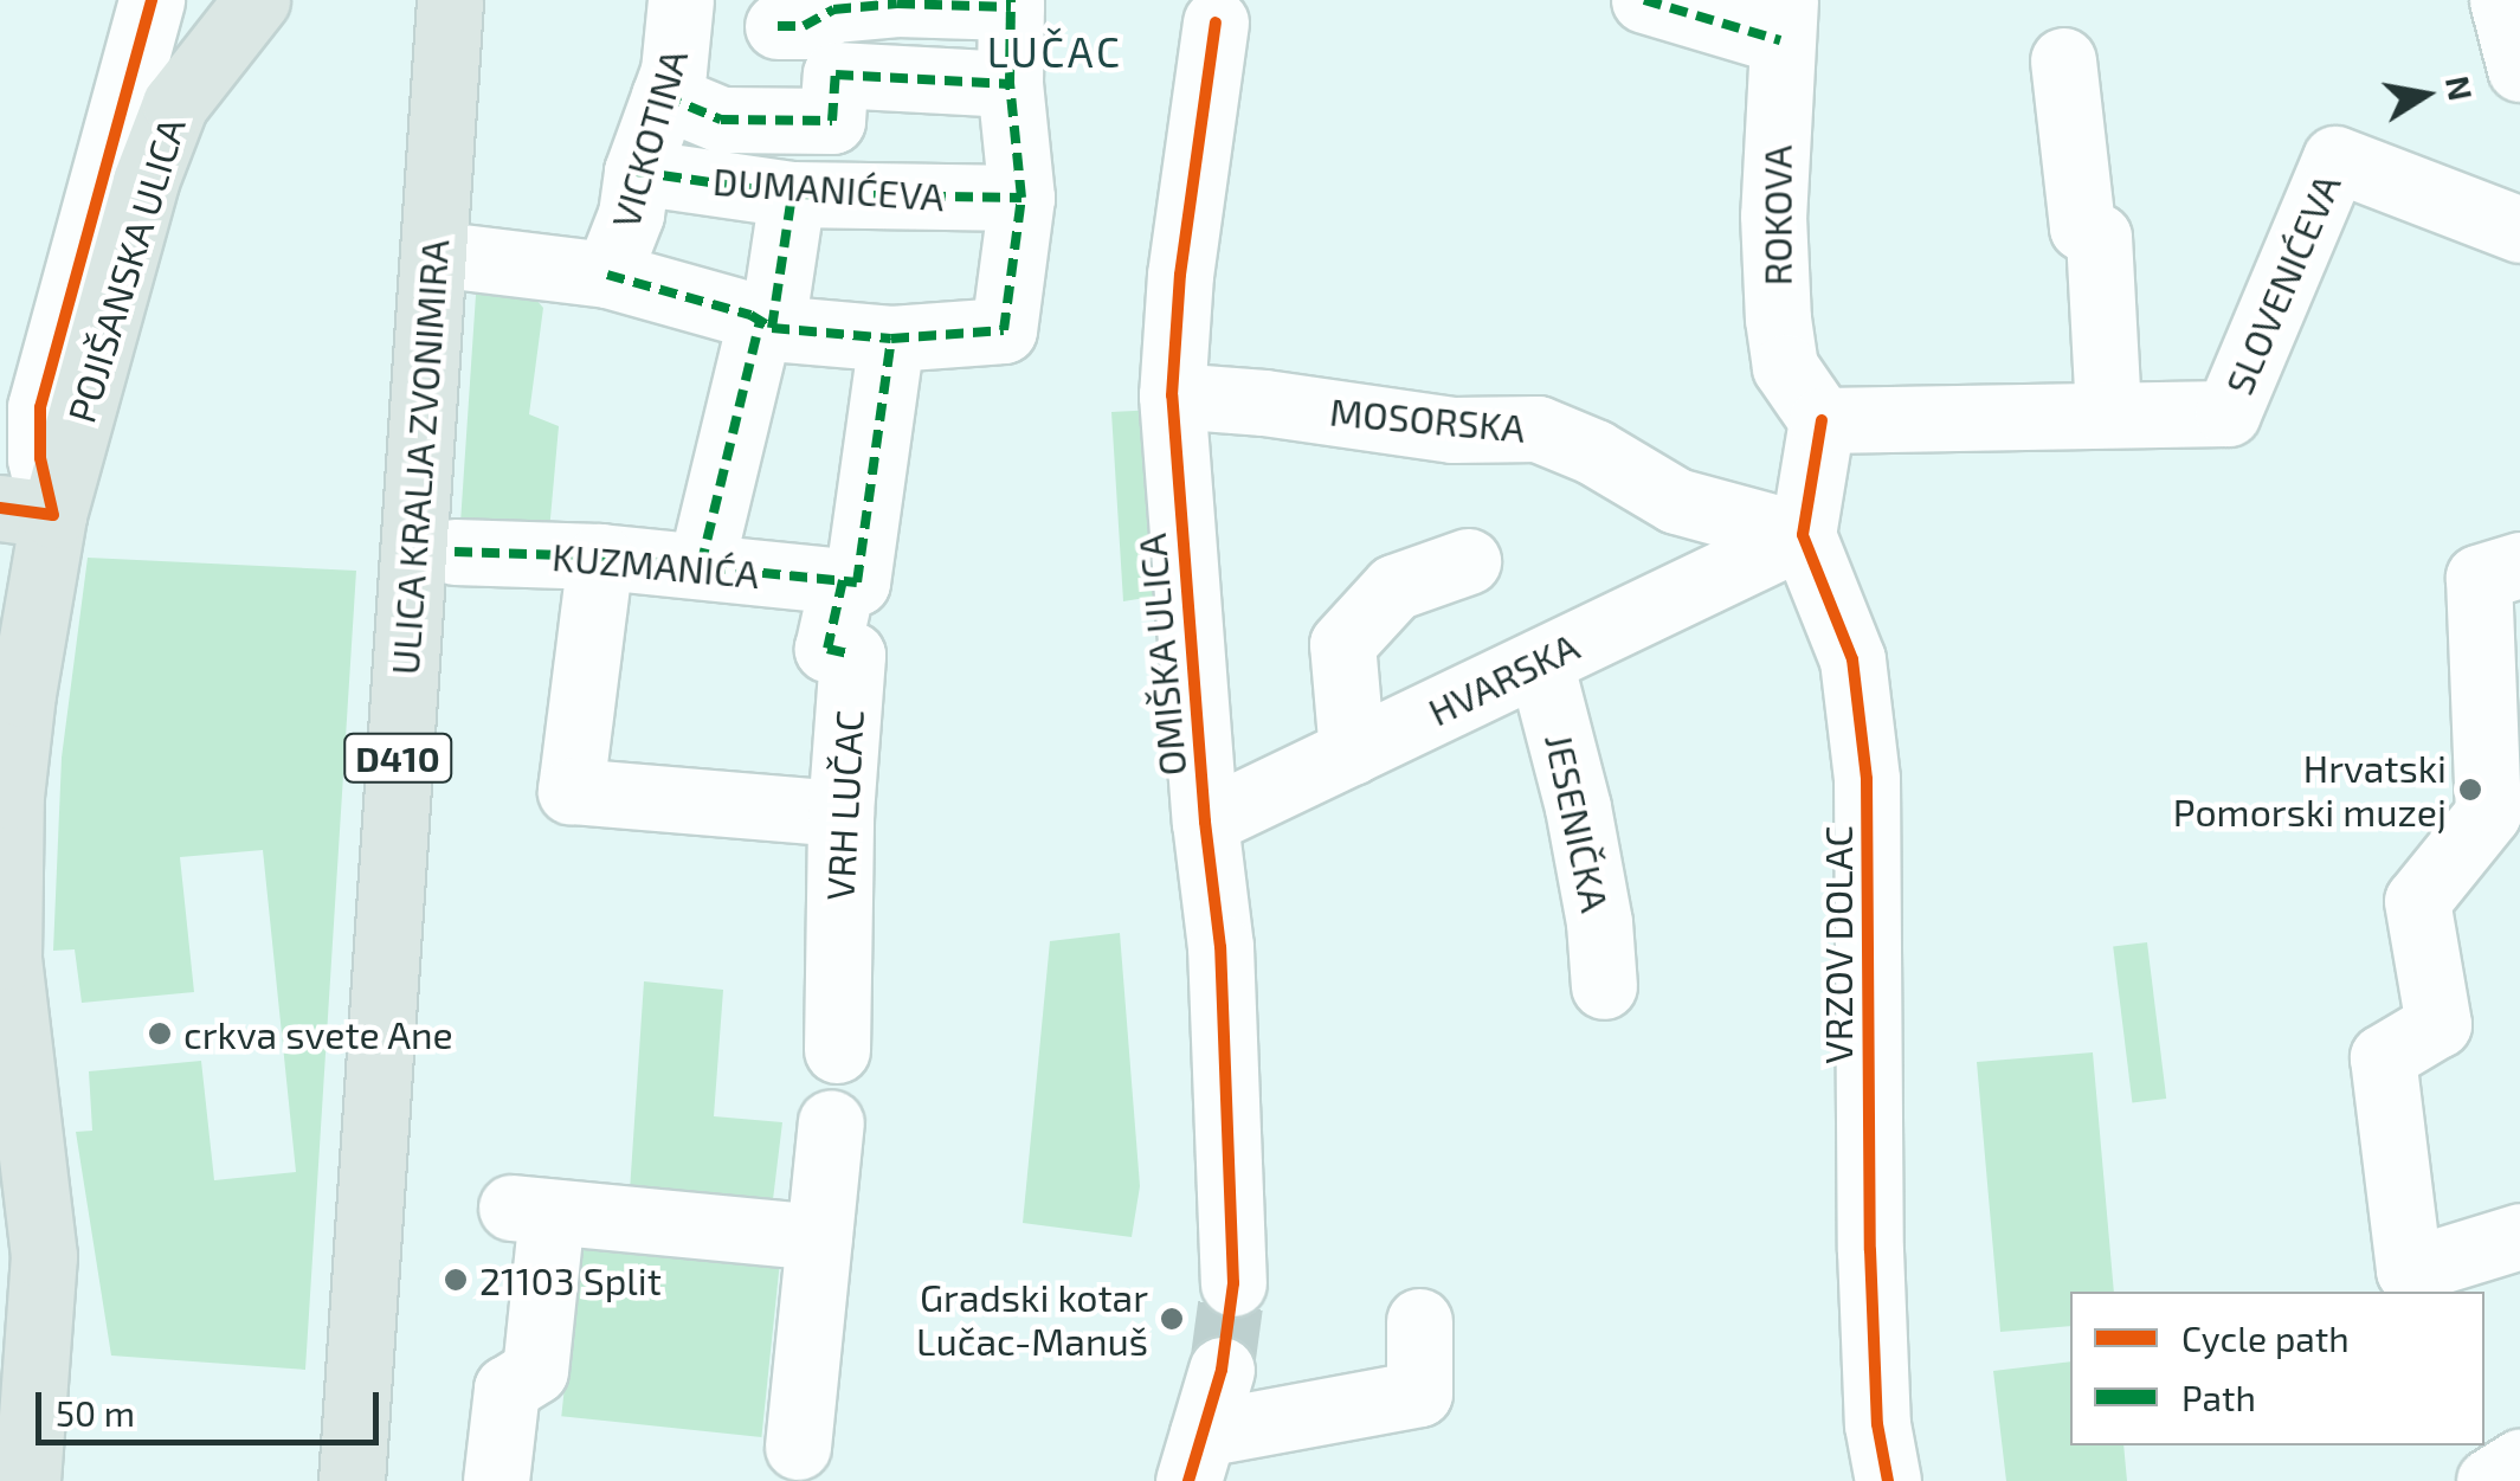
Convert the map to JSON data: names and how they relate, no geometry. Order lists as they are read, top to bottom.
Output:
{
  "streets": {
    "main road": ["POJIŠANSKA ULICA", "ULICA KRALJA ZVONIMIRA", "D410"],
    "street": [
      "VICKOTINA",
      "DUMANIĆEVA",
      "ROKOVA",
      "SLOVENIĆEVA",
      "MOSORSKA",
      "KUZMANIĆA",
      "OMIŠKA ULICA",
      "HVARSKA",
      "VRH LUČAC",
      "JESENIČKA",
      "VRZOV DOLAC"
    ]
  },
  "crossings": [
    ["VICKOTINA", "DUMANIĆEVA"],
    ["ROKOVA", "SLOVENIĆEVA"],
    ["MOSORSKA", "OMIŠKA ULICA"],
    ["MOSORSKA", "HVARSKA"],
    ["MOSORSKA", "VRZOV DOLAC"],
    ["KUZMANIĆA", "VRH LUČAC"],
    ["OMIŠKA ULICA", "HVARSKA"],
    ["HVARSKA", "JESENIČKA"],
    ["HVARSKA", "VRZOV DOLAC"]
  ],
  "districts": ["LUČAC"],
  "places": [
    "Hrvatski Pomorski muzej",
    "crkva svete Ane",
    "21103 Split",
    "Gradski kotar Lučac-Manuš"
  ],
  "legend": ["Cycle path", "Path"],
  "scale_bar": "50 m",
  "north": "right"
}
